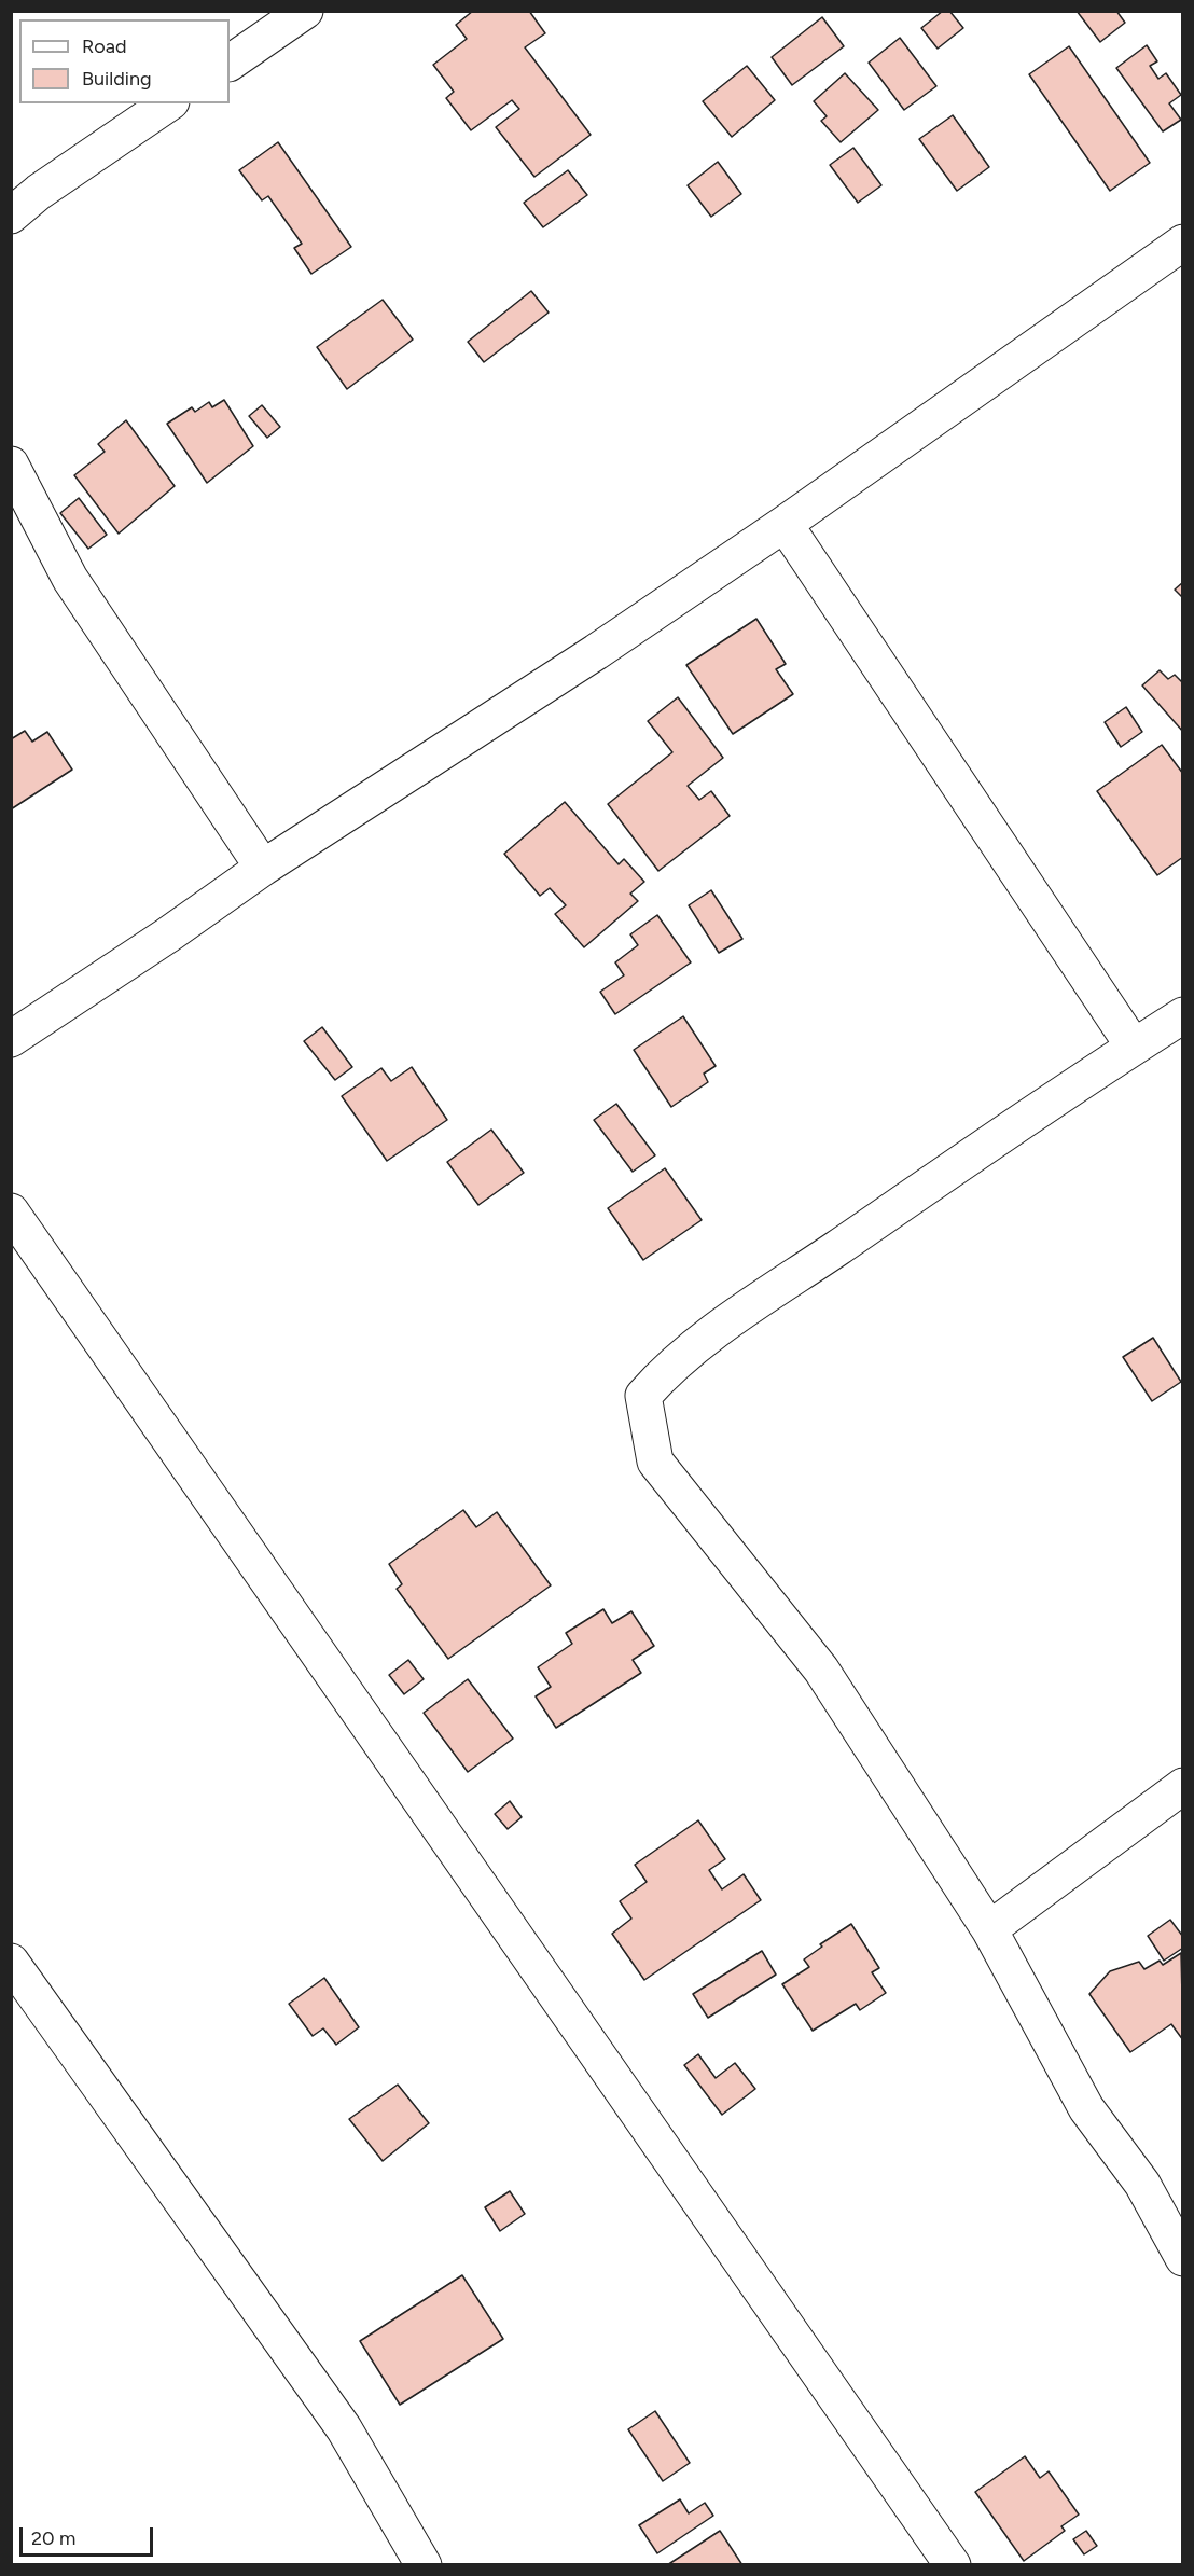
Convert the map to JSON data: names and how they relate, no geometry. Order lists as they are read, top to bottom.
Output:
{
  "legend": ["Road", "Building"],
  "scale_bar": "20 m"
}
